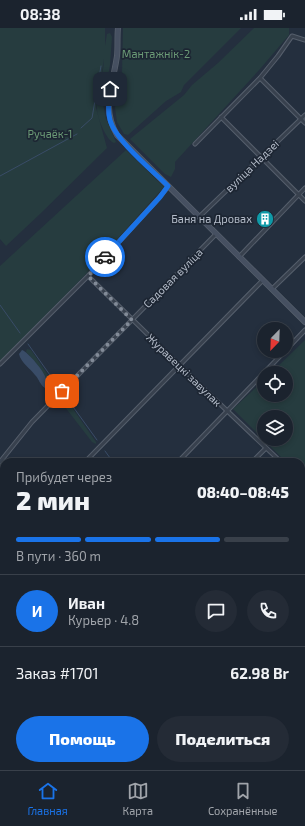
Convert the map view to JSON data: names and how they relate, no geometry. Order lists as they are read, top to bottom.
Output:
{
  "streets": {
    "street": ["вуліца Надзеі", "Садовая вуліца", "Журавецкі завулак"]
  },
  "crossings": [
    ["Садовая вуліца", "Журавецкі завулак"]
  ],
  "parks": ["Мантажнік-2", "Ручаёк-1"],
  "places": {
    "building": ["Баня на Дровах"]
  },
  "north": "bottom left",
  "page": {
    "status": "08:38",
    "heading": ["2 мин", "Прибудет через", "08:40–08:45"],
    "panel": [
      "Иван",
      "Курьер · 4.8",
      "Заказ #1701",
      "62.98 Br"
    ],
    "bar": "В пути · 360 m",
    "round": "И",
    "buttons": ["Помощь", "Поделиться"],
    "tabs": ["Главная", "Карта", "Сохранённые"]
  }
}
